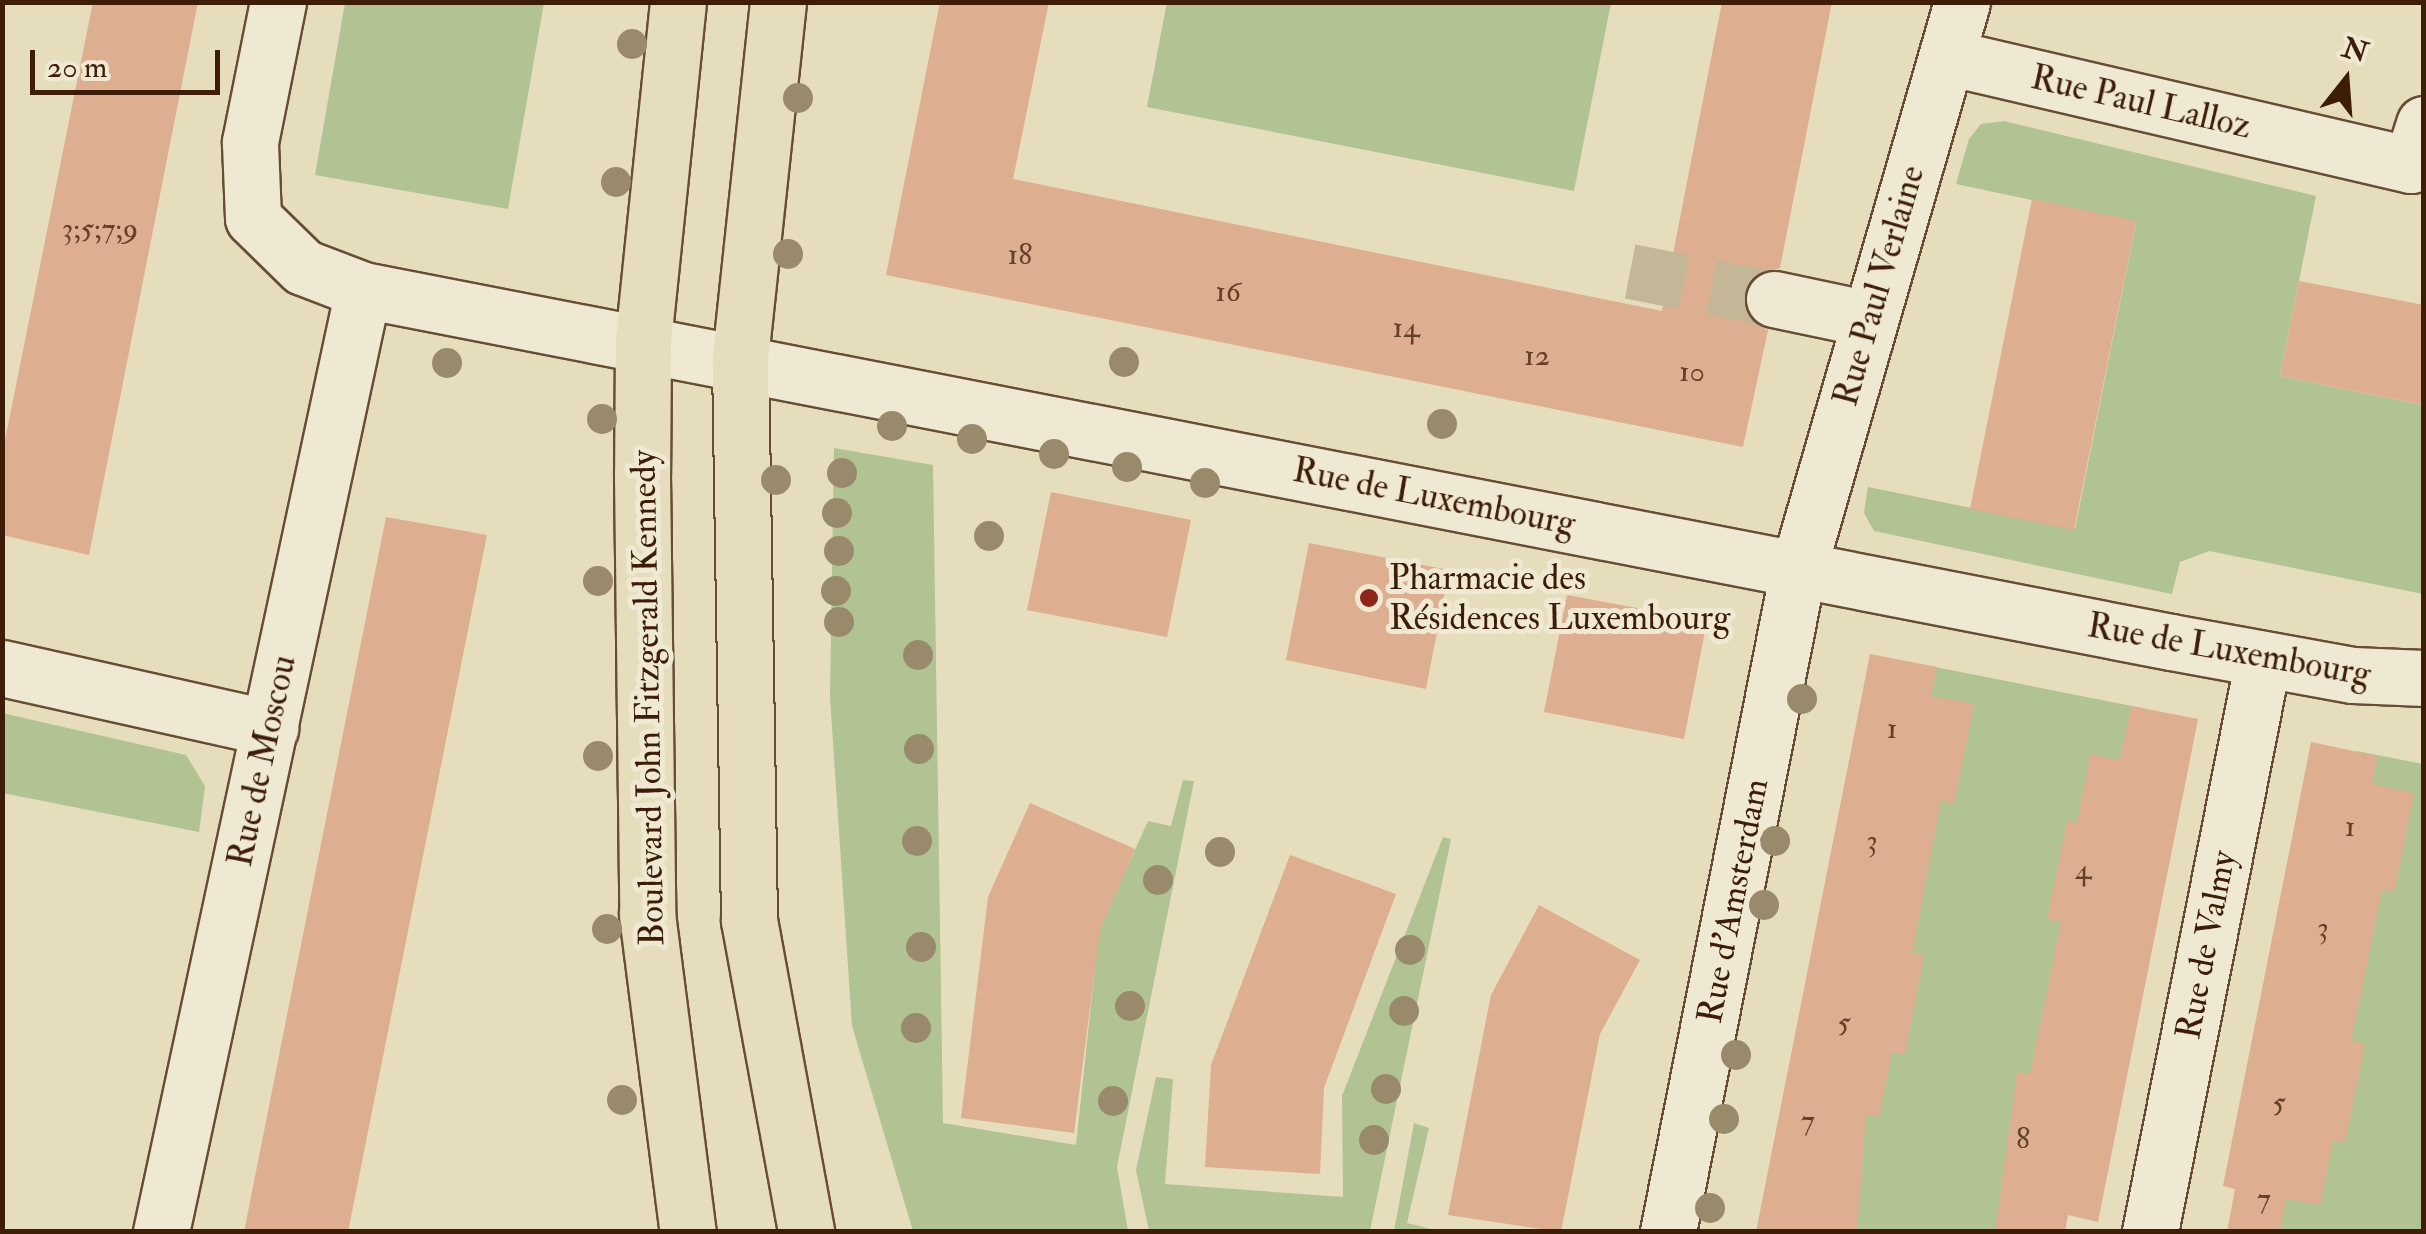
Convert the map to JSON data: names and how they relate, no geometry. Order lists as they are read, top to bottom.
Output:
{
  "streets": {
    "main road": ["Boulevard John Fitzgerald Kennedy"],
    "street": [
      "Rue Paul Lalloz",
      "Rue Paul Verlaine",
      "Rue de Luxembourg",
      "Rue de Moscou",
      "Rue d'Amsterdam",
      "Rue de Valmy"
    ]
  },
  "crossings": [
    ["Rue Paul Lalloz", "Rue Paul Verlaine"],
    ["Rue Paul Verlaine", "Rue de Luxembourg"],
    ["Rue Paul Verlaine", "Rue d'Amsterdam"],
    ["Rue de Luxembourg", "Rue d'Amsterdam"],
    ["Rue de Luxembourg", "Rue de Valmy"]
  ],
  "places": ["Pharmacie des Résidences Luxembourg"],
  "house_numbers": [
    "3;5;7;9",
    "18",
    "16",
    "14",
    "12",
    "10",
    "1",
    "1",
    "3",
    "4",
    "3",
    "5",
    "5",
    "7",
    "8",
    "7"
  ],
  "scale_bar": "20 m",
  "north": "top"
}
